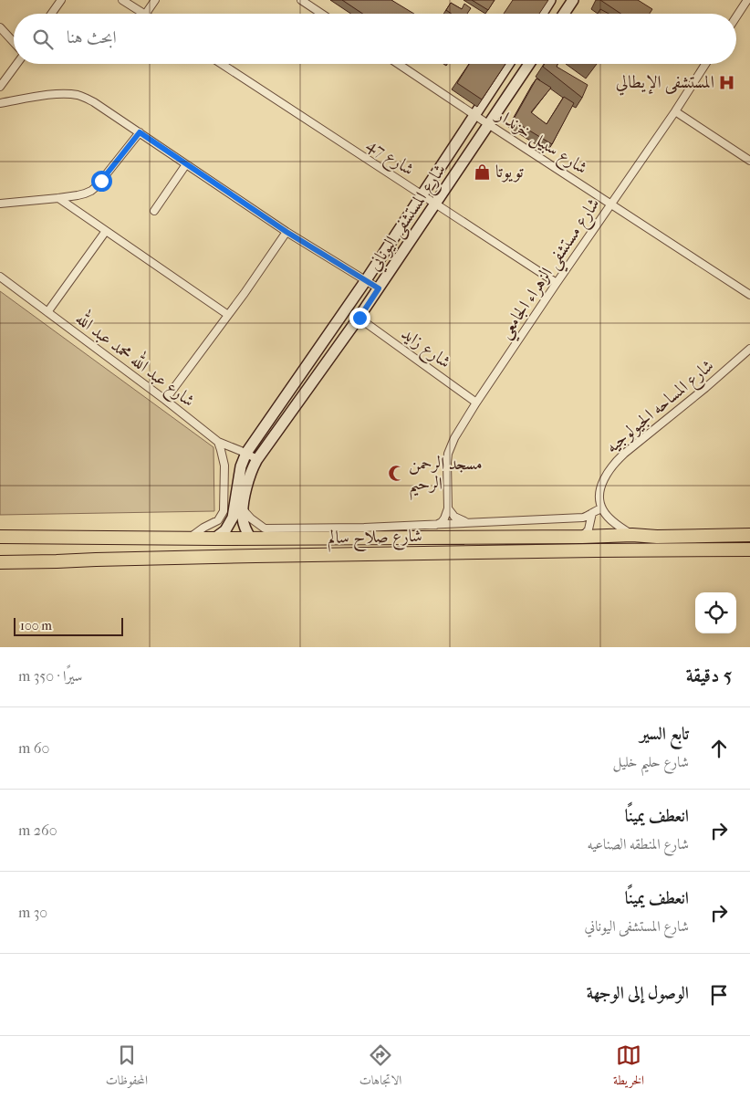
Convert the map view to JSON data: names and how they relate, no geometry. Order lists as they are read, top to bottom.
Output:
{
  "streets": {
    "highway": ["شارع صلاح سالم"],
    "street": [
      "شارع سبيل خزندار",
      "شارع 47",
      "شارع المستشفى اليوناني",
      "شارع مستشفي الزهراء الجامعي",
      "شارع زايد",
      "شارع عبد الله محمد عبد الله",
      "شارع المساحه الجيولوجيه"
    ]
  },
  "crossings": [
    ["شارع سبيل خزندار", "شارع المستشفى اليوناني"],
    ["شارع سبيل خزندار", "شارع مستشفي الزهراء الجامعي"],
    ["شارع 47", "شارع المستشفى اليوناني"],
    ["شارع 47", "شارع مستشفي الزهراء الجامعي"],
    ["شارع المستشفى اليوناني", "شارع زايد"],
    ["شارع المستشفى اليوناني", "شارع عبد الله محمد عبد الله"],
    ["شارع المستشفى اليوناني", "شارع صلاح سالم"],
    ["شارع مستشفي الزهراء الجامعي", "شارع زايد"]
  ],
  "places": {
    "hospital": ["المستشفى الإيطالي"],
    "shop": ["تويوتا"],
    "mosque": ["مسجد الرحمن الرحيم"]
  },
  "scale_bar": "100 m",
  "page": {
    "search": "ابحث هنا",
    "scale": "100 m",
    "heading": ["5 دقيقة", "سيرًا · 350 m"],
    "list": [
      ["تابع السير", "شارع حليم خليل", "60 m"],
      ["انعطف يمينًا", "شارع المنطقه الصناعيه", "260 m"],
      ["انعطف يمينًا", "شارع المستشفى اليوناني", "30 m"],
      "الوصول إلى الوجهة"
    ],
    "nav": ["الخريطة", "الاتجاهات", "المحفوظات"]
  }
}
